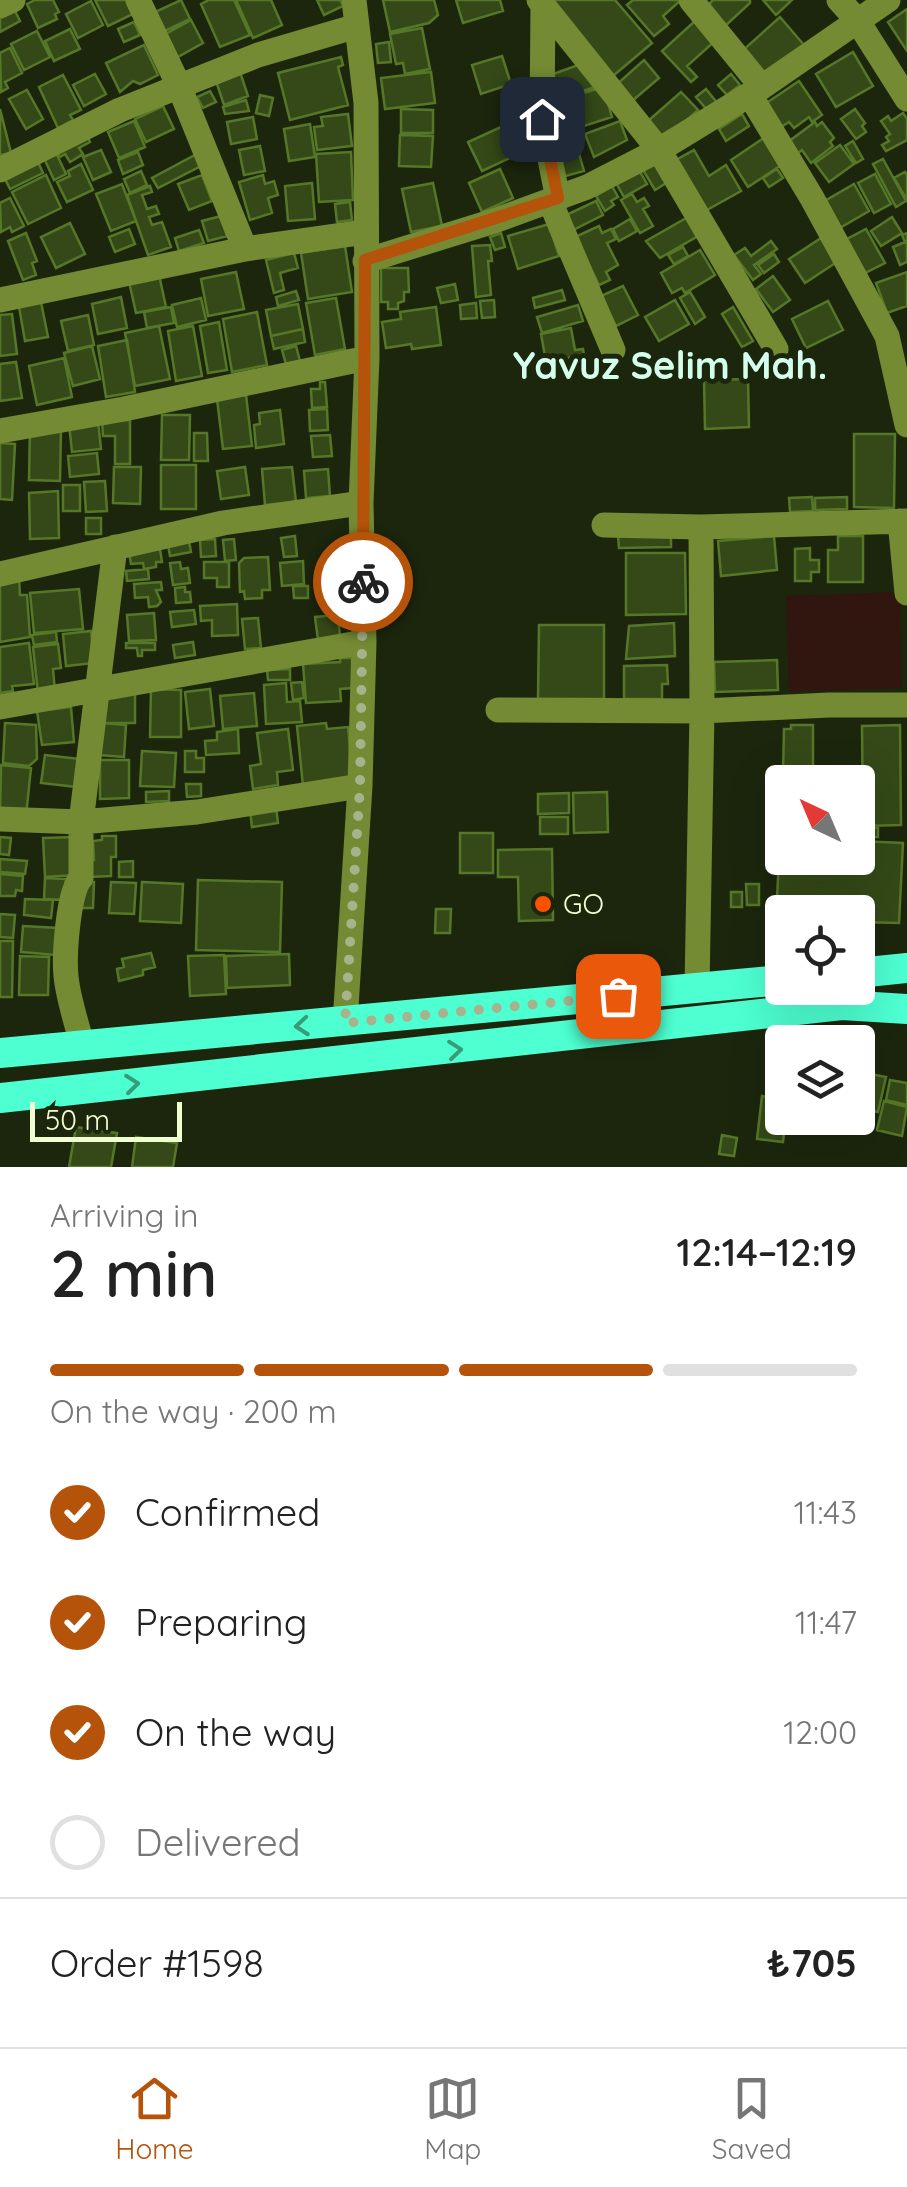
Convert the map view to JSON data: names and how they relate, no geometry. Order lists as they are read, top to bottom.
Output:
{
  "districts": ["Yavuz Selim Mah."],
  "places": ["GO"],
  "scale_bar": "50 m",
  "north": "top left",
  "page": {
    "scale": "50 m",
    "heading": ["2 min", "Arriving in", "12:14–12:19"],
    "panel": ["Order #1598", "₺705"],
    "bar": "On the way · 200 m",
    "list": [
      ["Confirmed", "11:43"],
      ["Preparing", "11:47"],
      ["On the way", "12:00"],
      "Delivered"
    ],
    "tabs": ["Home", "Map", "Saved"]
  }
}
